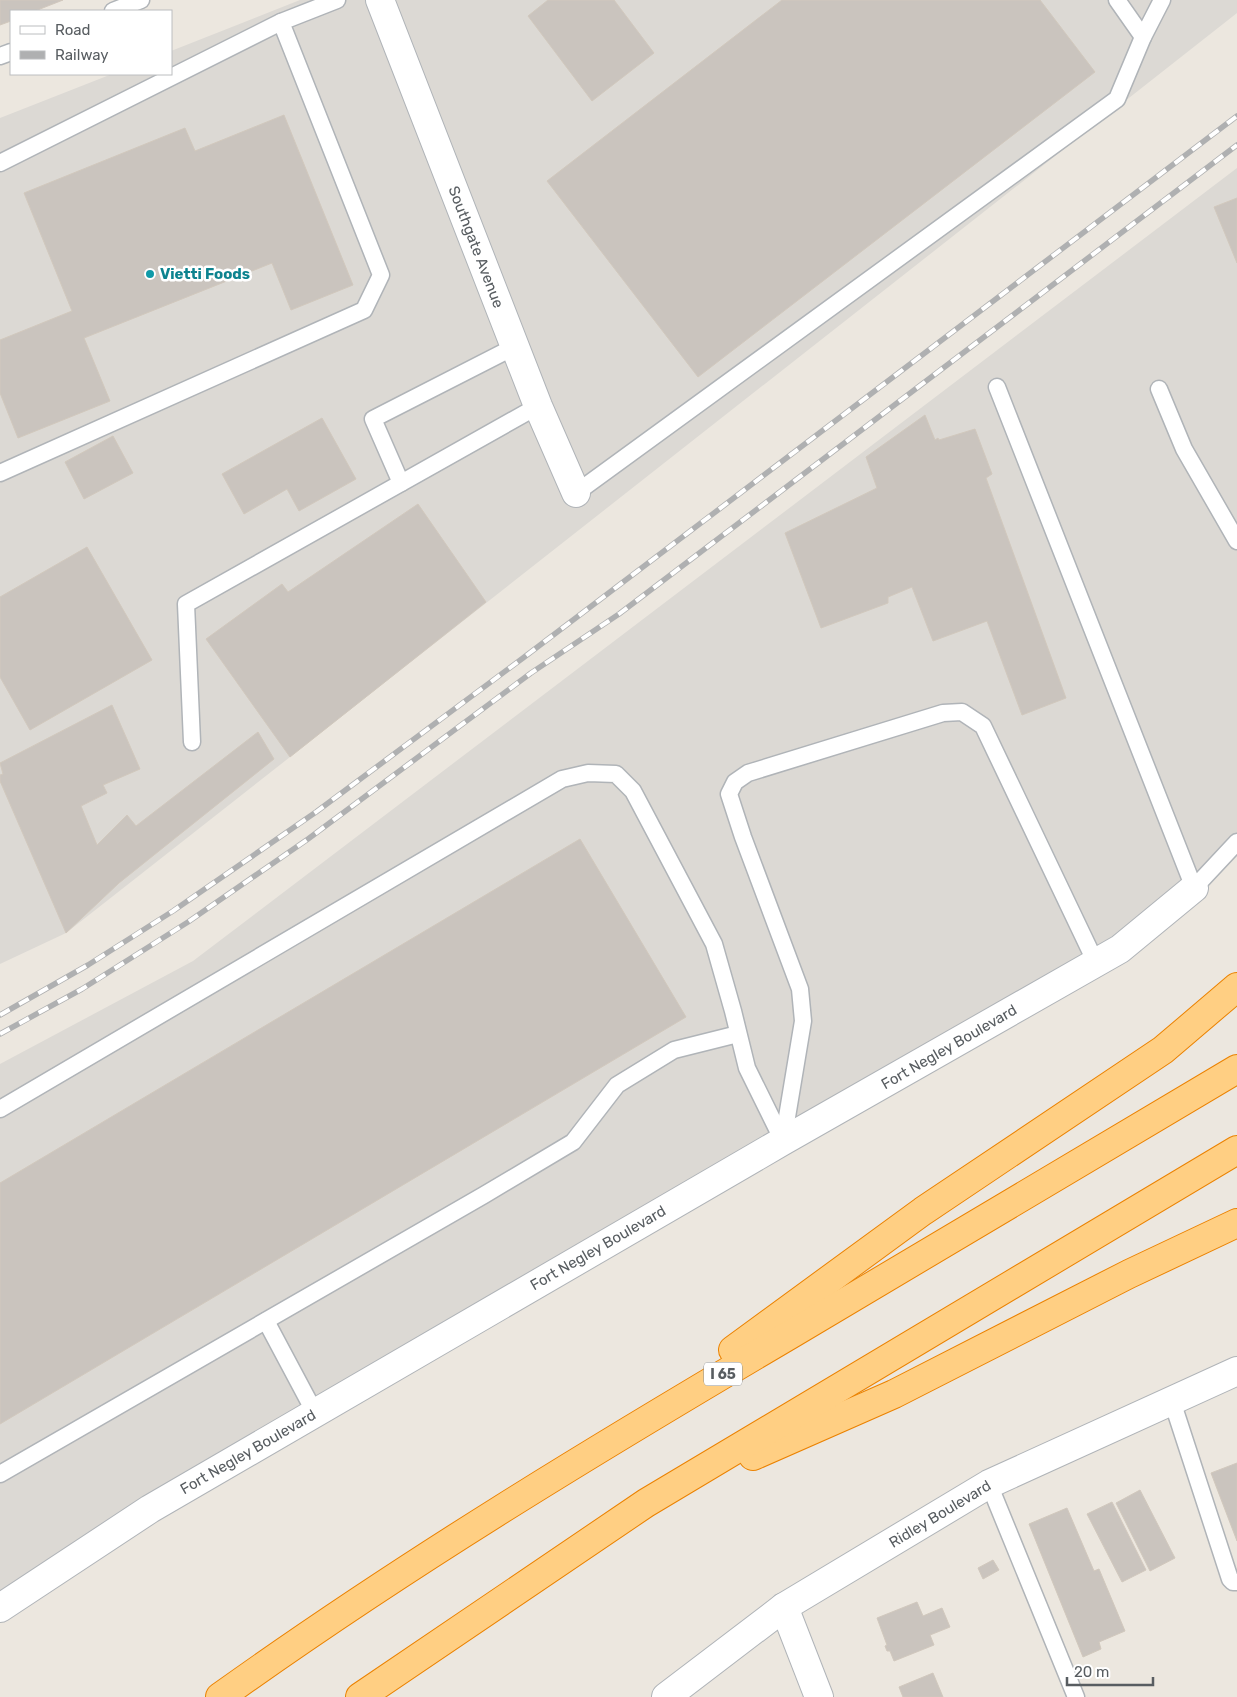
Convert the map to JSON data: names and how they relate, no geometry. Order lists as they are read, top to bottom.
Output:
{
  "streets": {
    "highway": ["I 65"],
    "street": ["Southgate Avenue", "Fort Negley Boulevard", "Ridley Boulevard"]
  },
  "places": ["Vietti Foods"],
  "legend": ["Road", "Railway"],
  "scale_bar": "20 m"
}
